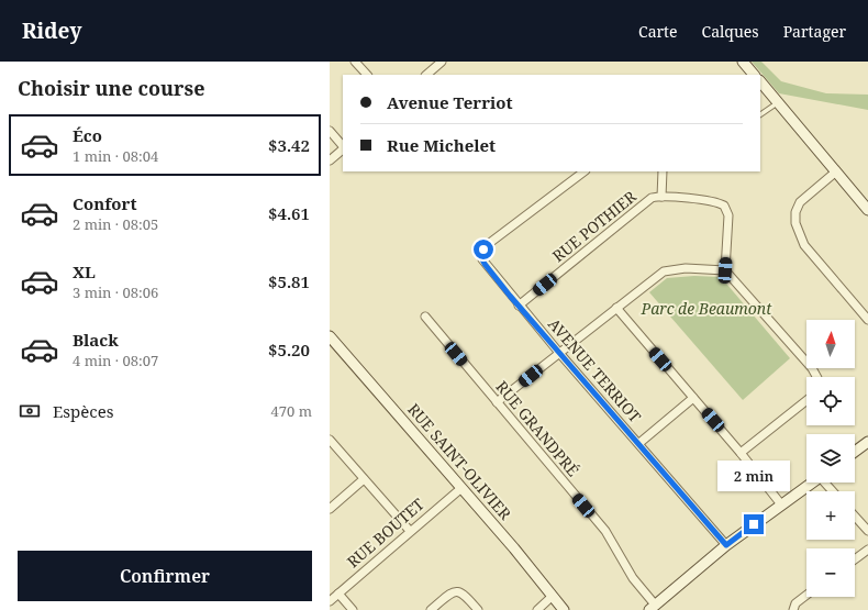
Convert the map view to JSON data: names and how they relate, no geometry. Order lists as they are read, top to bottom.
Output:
{
  "streets": {
    "street": [
      "RUE POTHIER",
      "AVENUE TERRIOT",
      "RUE GRANDPRÉ",
      "RUE SAINT-OLIVIER",
      "RUE BOUTET"
    ]
  },
  "crossings": [
    ["RUE POTHIER", "AVENUE TERRIOT"],
    ["RUE SAINT-OLIVIER", "RUE BOUTET"]
  ],
  "parks": ["Parc de Beaumont"],
  "north": "top",
  "page": {
    "header": "Ridey",
    "nav": ["Carte", "Calques", "Partager"],
    "heading": "Choisir une course",
    "banner": ["Avenue Terriot", "Rue Michelet"],
    "list": [
      {
        "name": "Éco",
        "note": "1 min · 08:04",
        "value": "$3.42"
      },
      {
        "name": "Confort",
        "note": "2 min · 08:05",
        "value": "$4.61"
      },
      {
        "name": "XL",
        "note": "3 min · 08:06",
        "value": "$5.81"
      },
      {
        "name": "Black",
        "note": "4 min · 08:07",
        "value": "$5.20"
      }
    ],
    "map_buttons": ["+", "−"],
    "pay": ["Espèces", "470 m"],
    "bubble": "2 min",
    "buttons": "Confirmer"
  }
}
